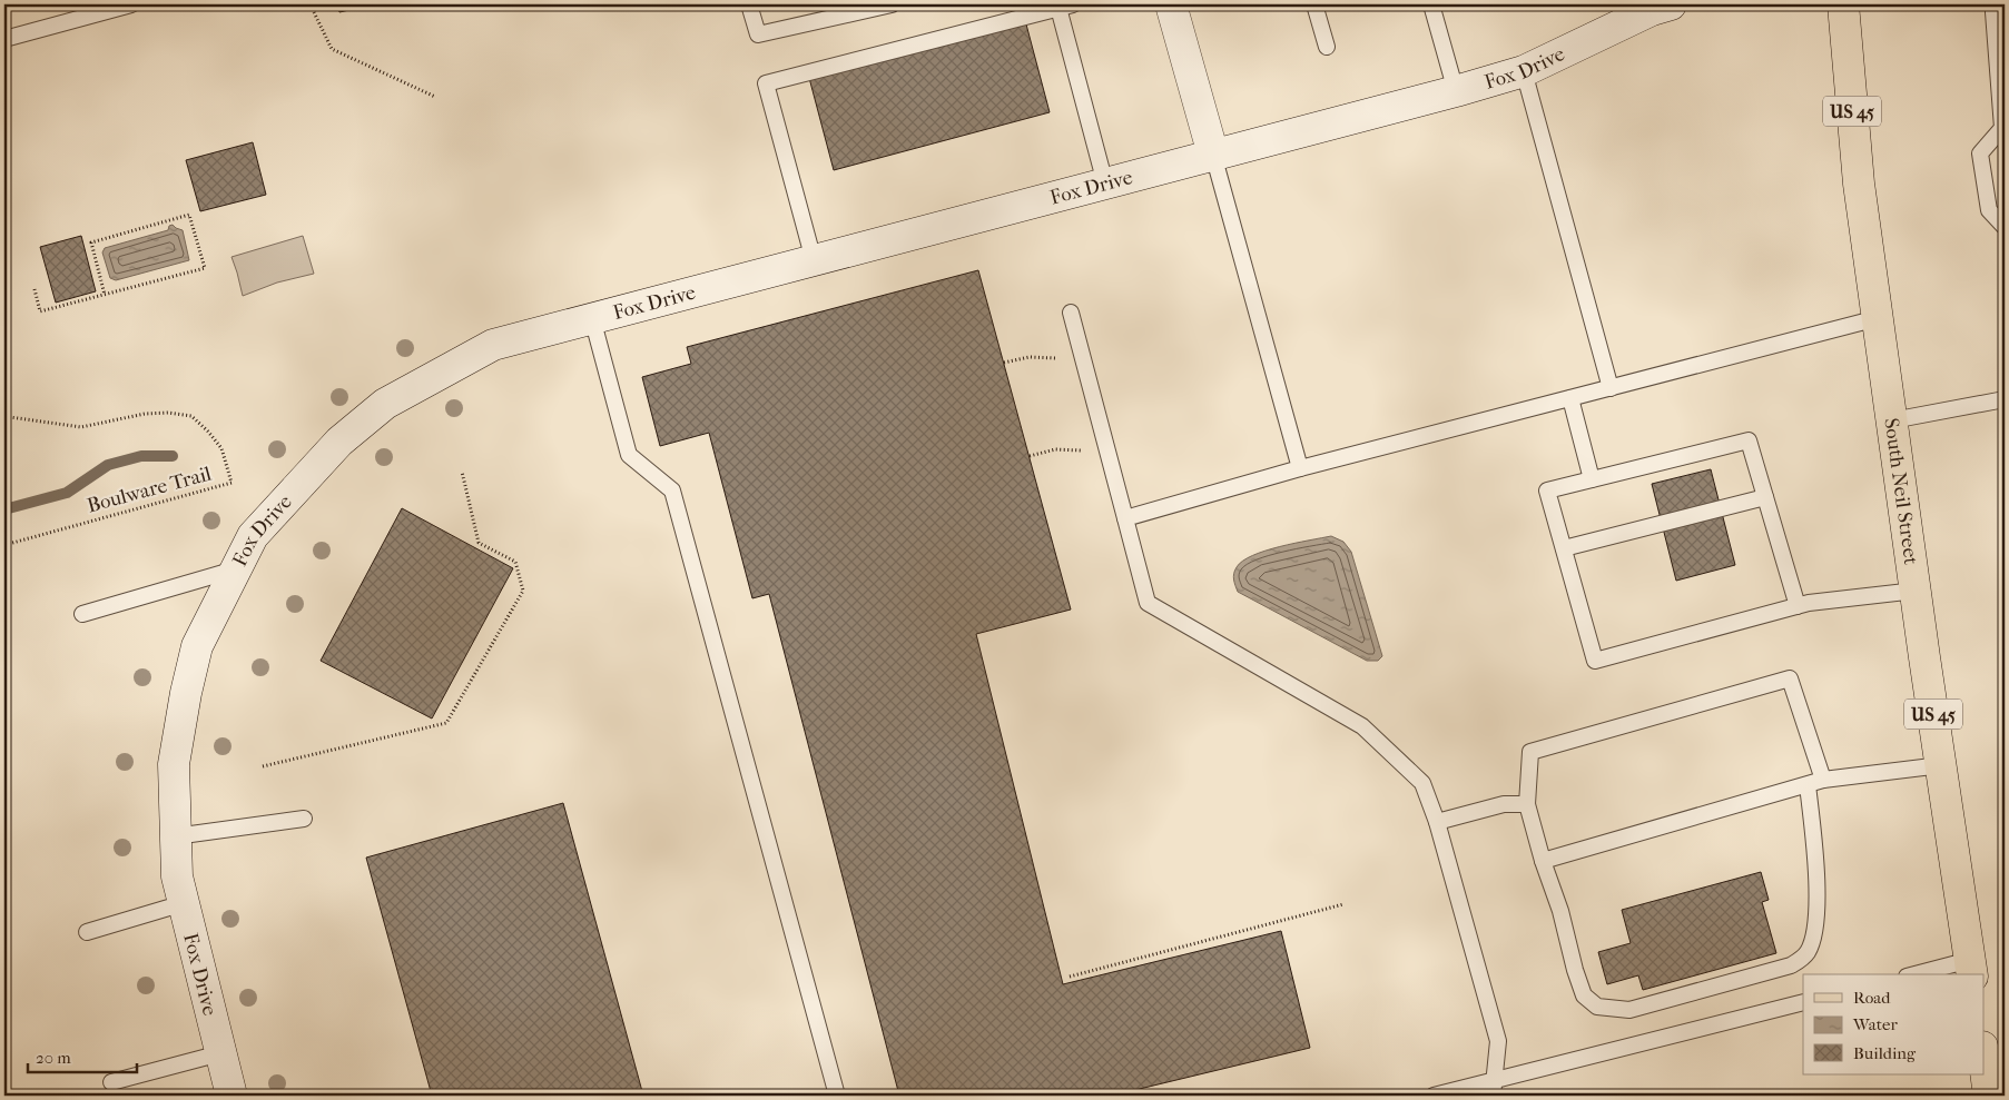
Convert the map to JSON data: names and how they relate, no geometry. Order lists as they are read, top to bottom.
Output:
{
  "streets": {
    "main road": ["US 45", "South Neil Street"],
    "street": ["Fox Drive"],
    "path": ["Boulware Trail"]
  },
  "legend": ["Road", "Water", "Building"],
  "scale_bar": "20 m"
}
